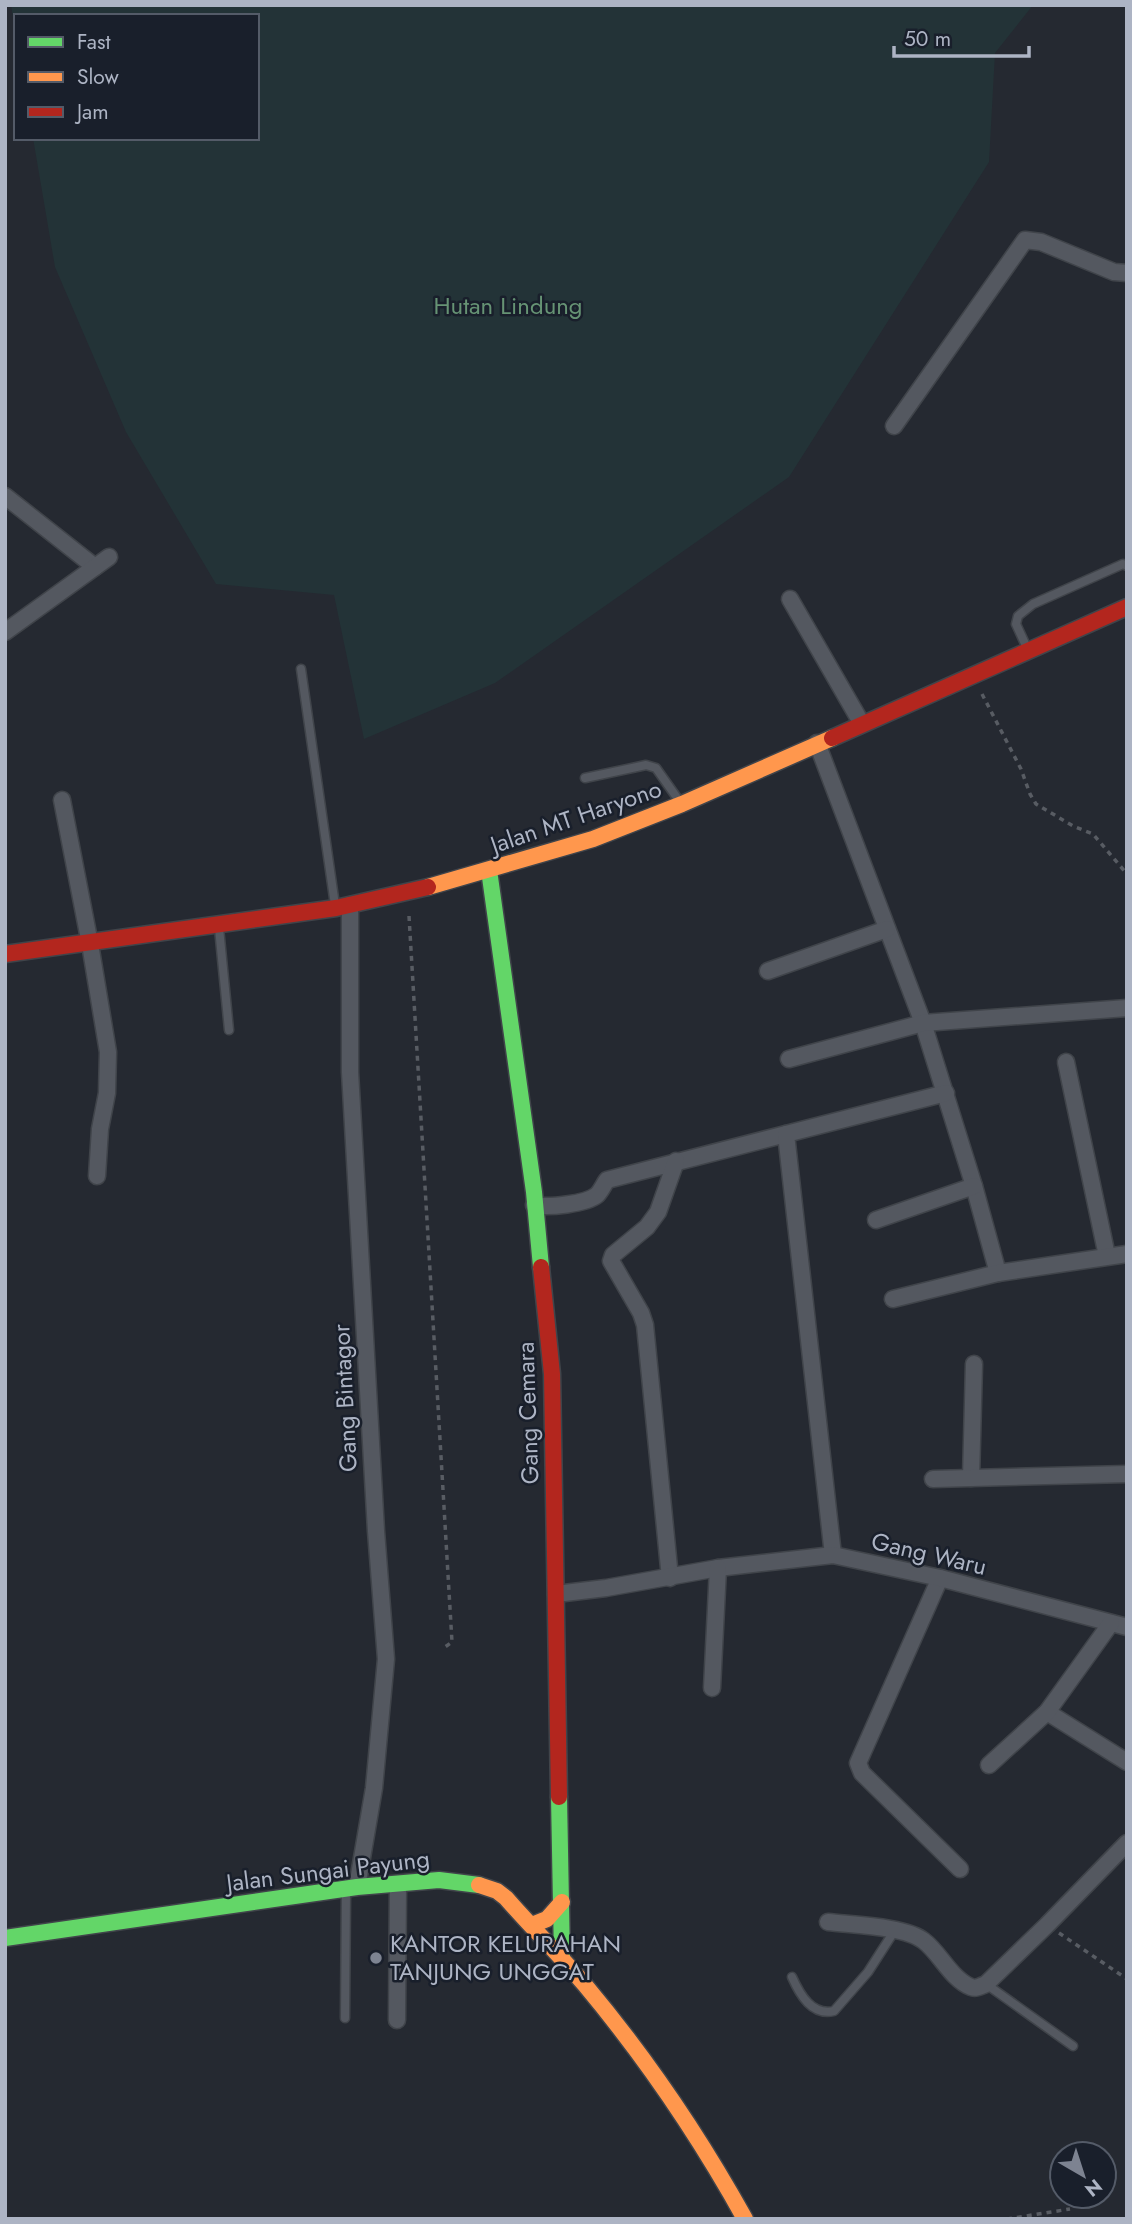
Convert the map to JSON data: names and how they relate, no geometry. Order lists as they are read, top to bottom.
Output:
{
  "streets": {
    "main road": ["Jalan MT Haryono", "Gang Cemara", "Jalan Sungai Payung"],
    "street": ["Gang Bintagor", "Gang Waru"]
  },
  "crossings": [
    ["Jalan MT Haryono", "Gang Bintagor"],
    ["Jalan MT Haryono", "Gang Cemara"],
    ["Gang Bintagor", "Jalan Sungai Payung"],
    ["Gang Cemara", "Jalan Sungai Payung"]
  ],
  "parks": ["Hutan Lindung"],
  "places": ["KANTOR KELURAHAN TANJUNG UNGGAT"],
  "legend": ["Fast", "Slow", "Jam"],
  "scale_bar": "50 m",
  "north": "bottom right"
}
